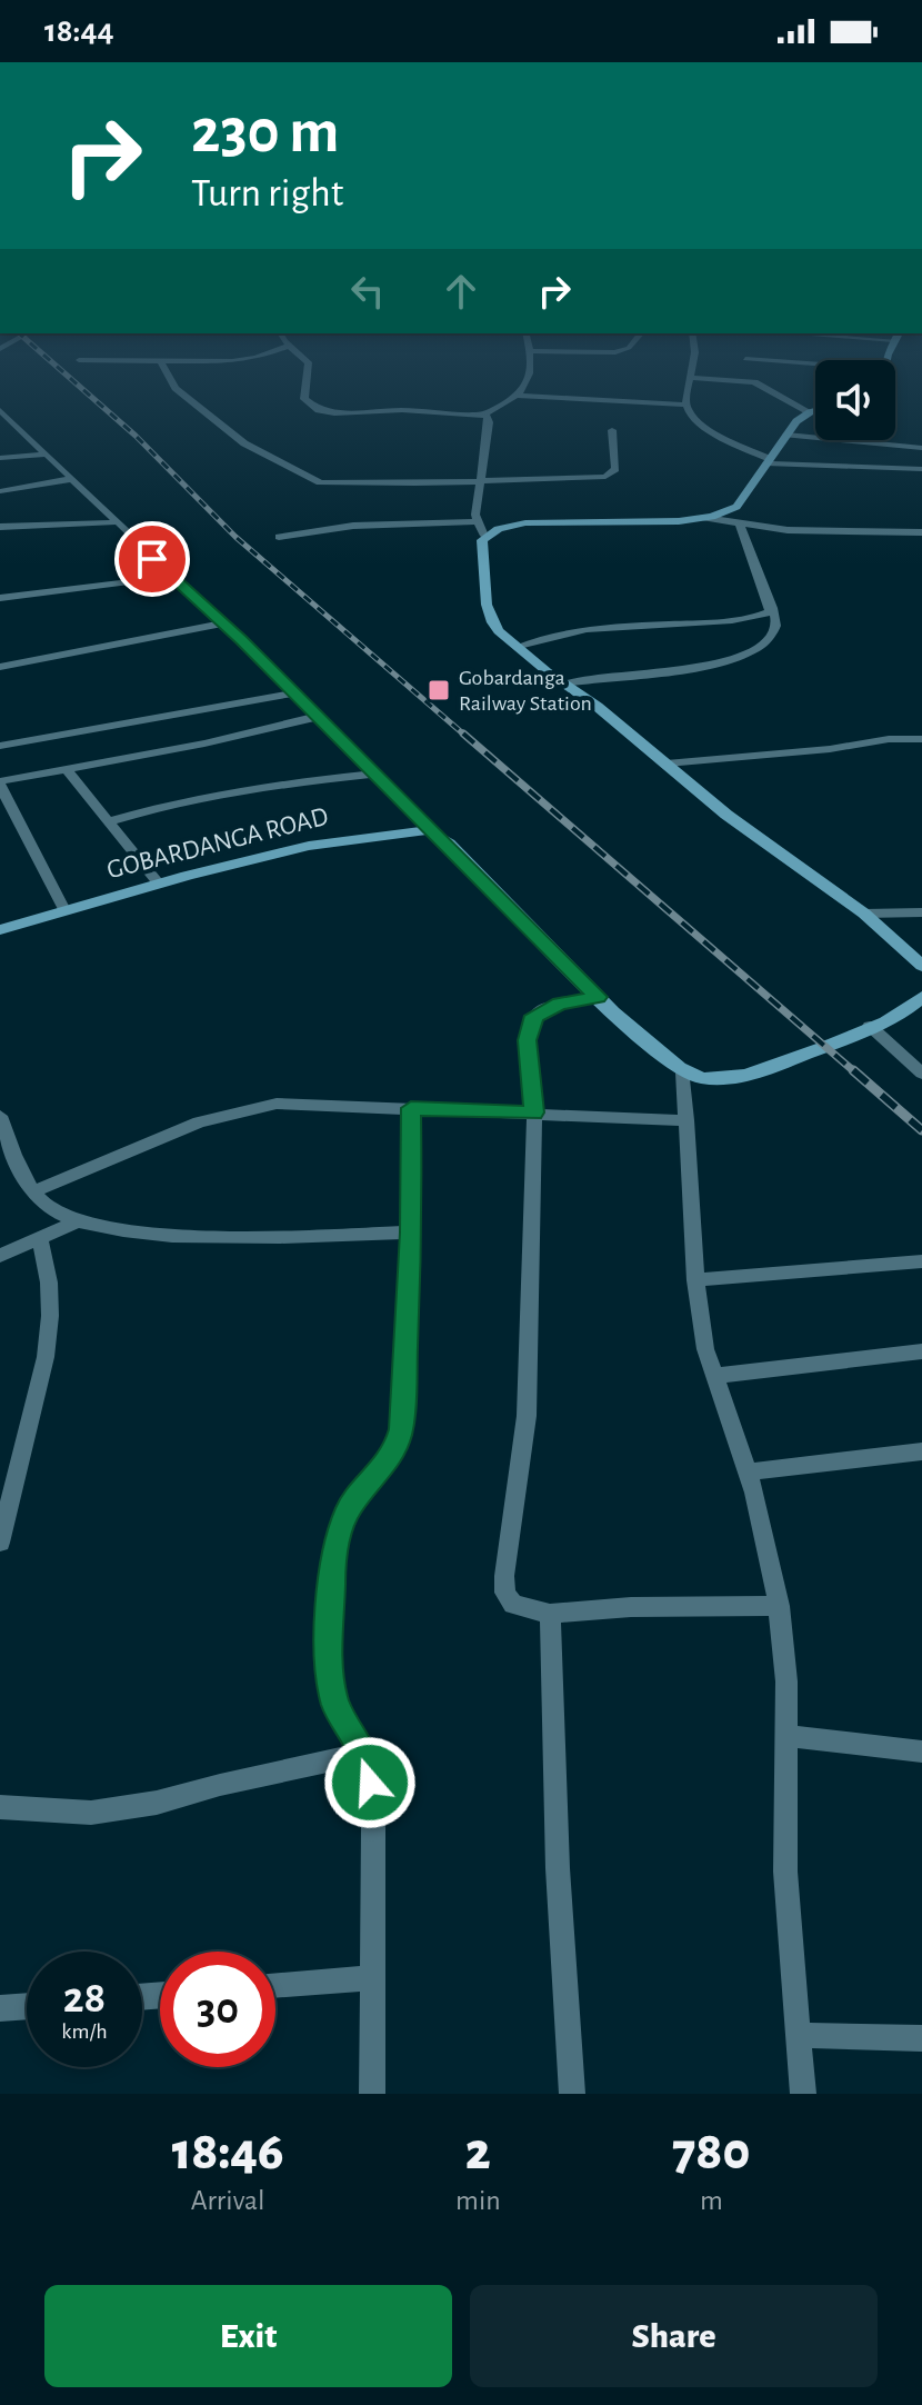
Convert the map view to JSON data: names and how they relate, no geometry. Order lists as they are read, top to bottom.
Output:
{
  "streets": {
    "main road": ["GOBARDANGA ROAD"]
  },
  "places": {
    "transit": ["Gobardanga Railway Station"]
  },
  "page": {
    "status": "18:44",
    "turn": ["230 m", "Turn right"],
    "speed": "28 km/h",
    "limit": "30",
    "eta": [
      "18:46",
      "Arrival",
      "2",
      "min",
      "780",
      "m"
    ],
    "buttons": ["Exit", "Share"]
  }
}
